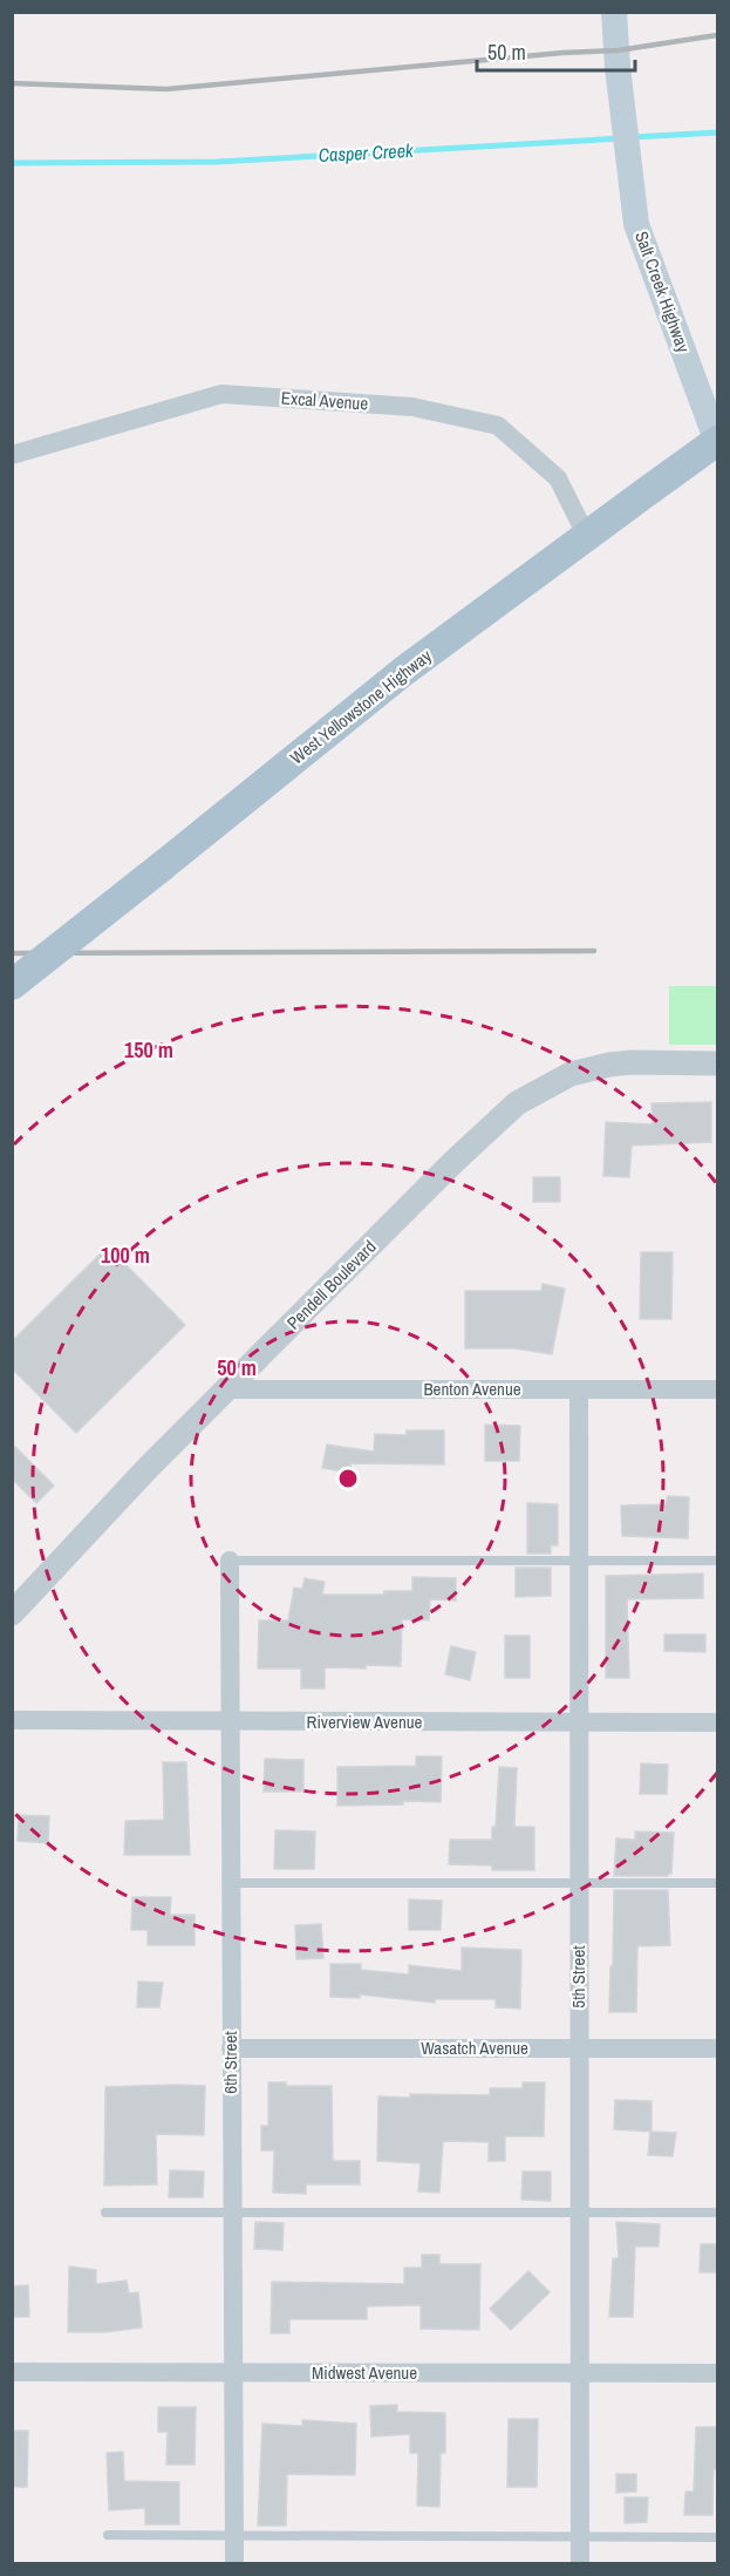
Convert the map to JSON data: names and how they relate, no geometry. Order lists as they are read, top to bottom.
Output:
{
  "streets": {
    "main road": ["Salt Creek Highway", "West Yellowstone Highway"],
    "street": [
      "Excal Avenue",
      "Pendell Boulevard",
      "Benton Avenue",
      "Riverview Avenue",
      "5th Street",
      "Wasatch Avenue",
      "6th Street",
      "Midwest Avenue"
    ]
  },
  "crossings": [
    ["Salt Creek Highway", "West Yellowstone Highway"],
    ["Excal Avenue", "West Yellowstone Highway"],
    ["Pendell Boulevard", "Benton Avenue"],
    ["Benton Avenue", "5th Street"],
    ["Riverview Avenue", "5th Street"],
    ["Riverview Avenue", "6th Street"],
    ["5th Street", "Wasatch Avenue"],
    ["5th Street", "Midwest Avenue"],
    ["Wasatch Avenue", "6th Street"],
    ["6th Street", "Midwest Avenue"]
  ],
  "water": ["Casper Creek"],
  "scale_bar": "50 m",
  "rings": ["150 m", "100 m", "50 m"]
}
